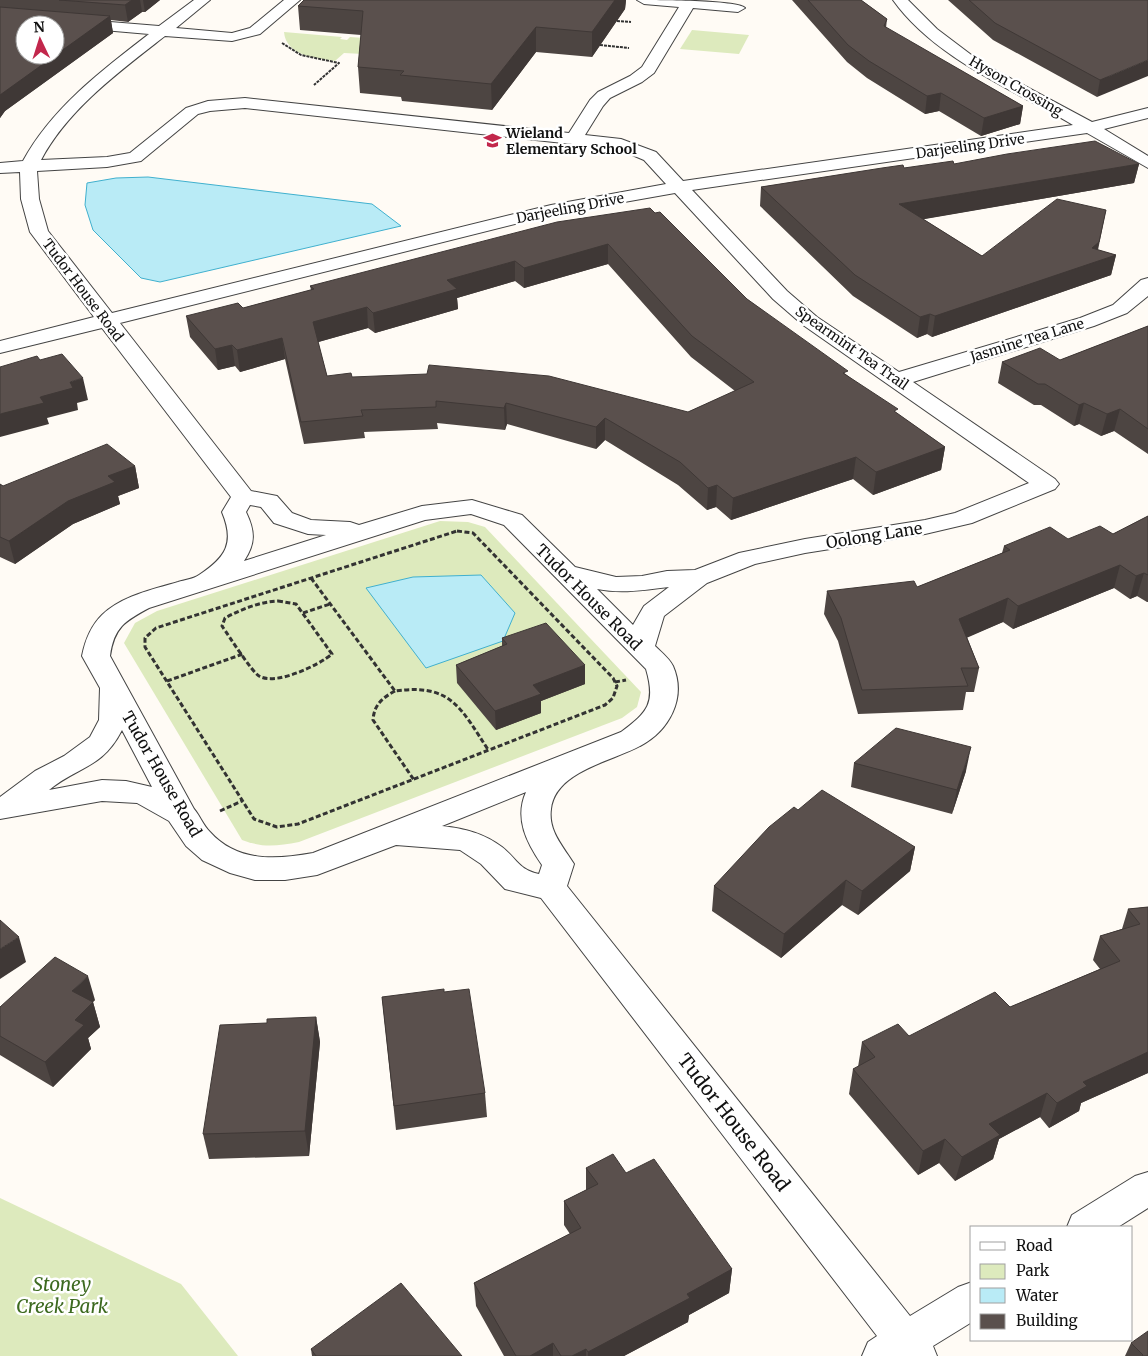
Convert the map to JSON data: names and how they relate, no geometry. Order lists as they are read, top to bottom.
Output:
{
  "streets": {
    "street": [
      "Hyson Crossing",
      "Darjeeling Drive",
      "Tudor House Road",
      "Jasmine Tea Lane",
      "Spearmint Tea Trail",
      "Oolong Lane"
    ]
  },
  "crossings": [
    ["Hyson Crossing", "Darjeeling Drive"],
    ["Darjeeling Drive", "Tudor House Road"],
    ["Darjeeling Drive", "Spearmint Tea Trail"],
    ["Tudor House Road", "Spearmint Tea Trail"],
    ["Tudor House Road", "Oolong Lane"],
    ["Jasmine Tea Lane", "Spearmint Tea Trail"],
    ["Spearmint Tea Trail", "Oolong Lane"]
  ],
  "parks": ["Stoney Creek Park"],
  "places": {
    "school or university": ["Wieland Elementary School"]
  },
  "legend": [
    "Road",
    "Park",
    "Water",
    "Building"
  ],
  "north": "top"
}
